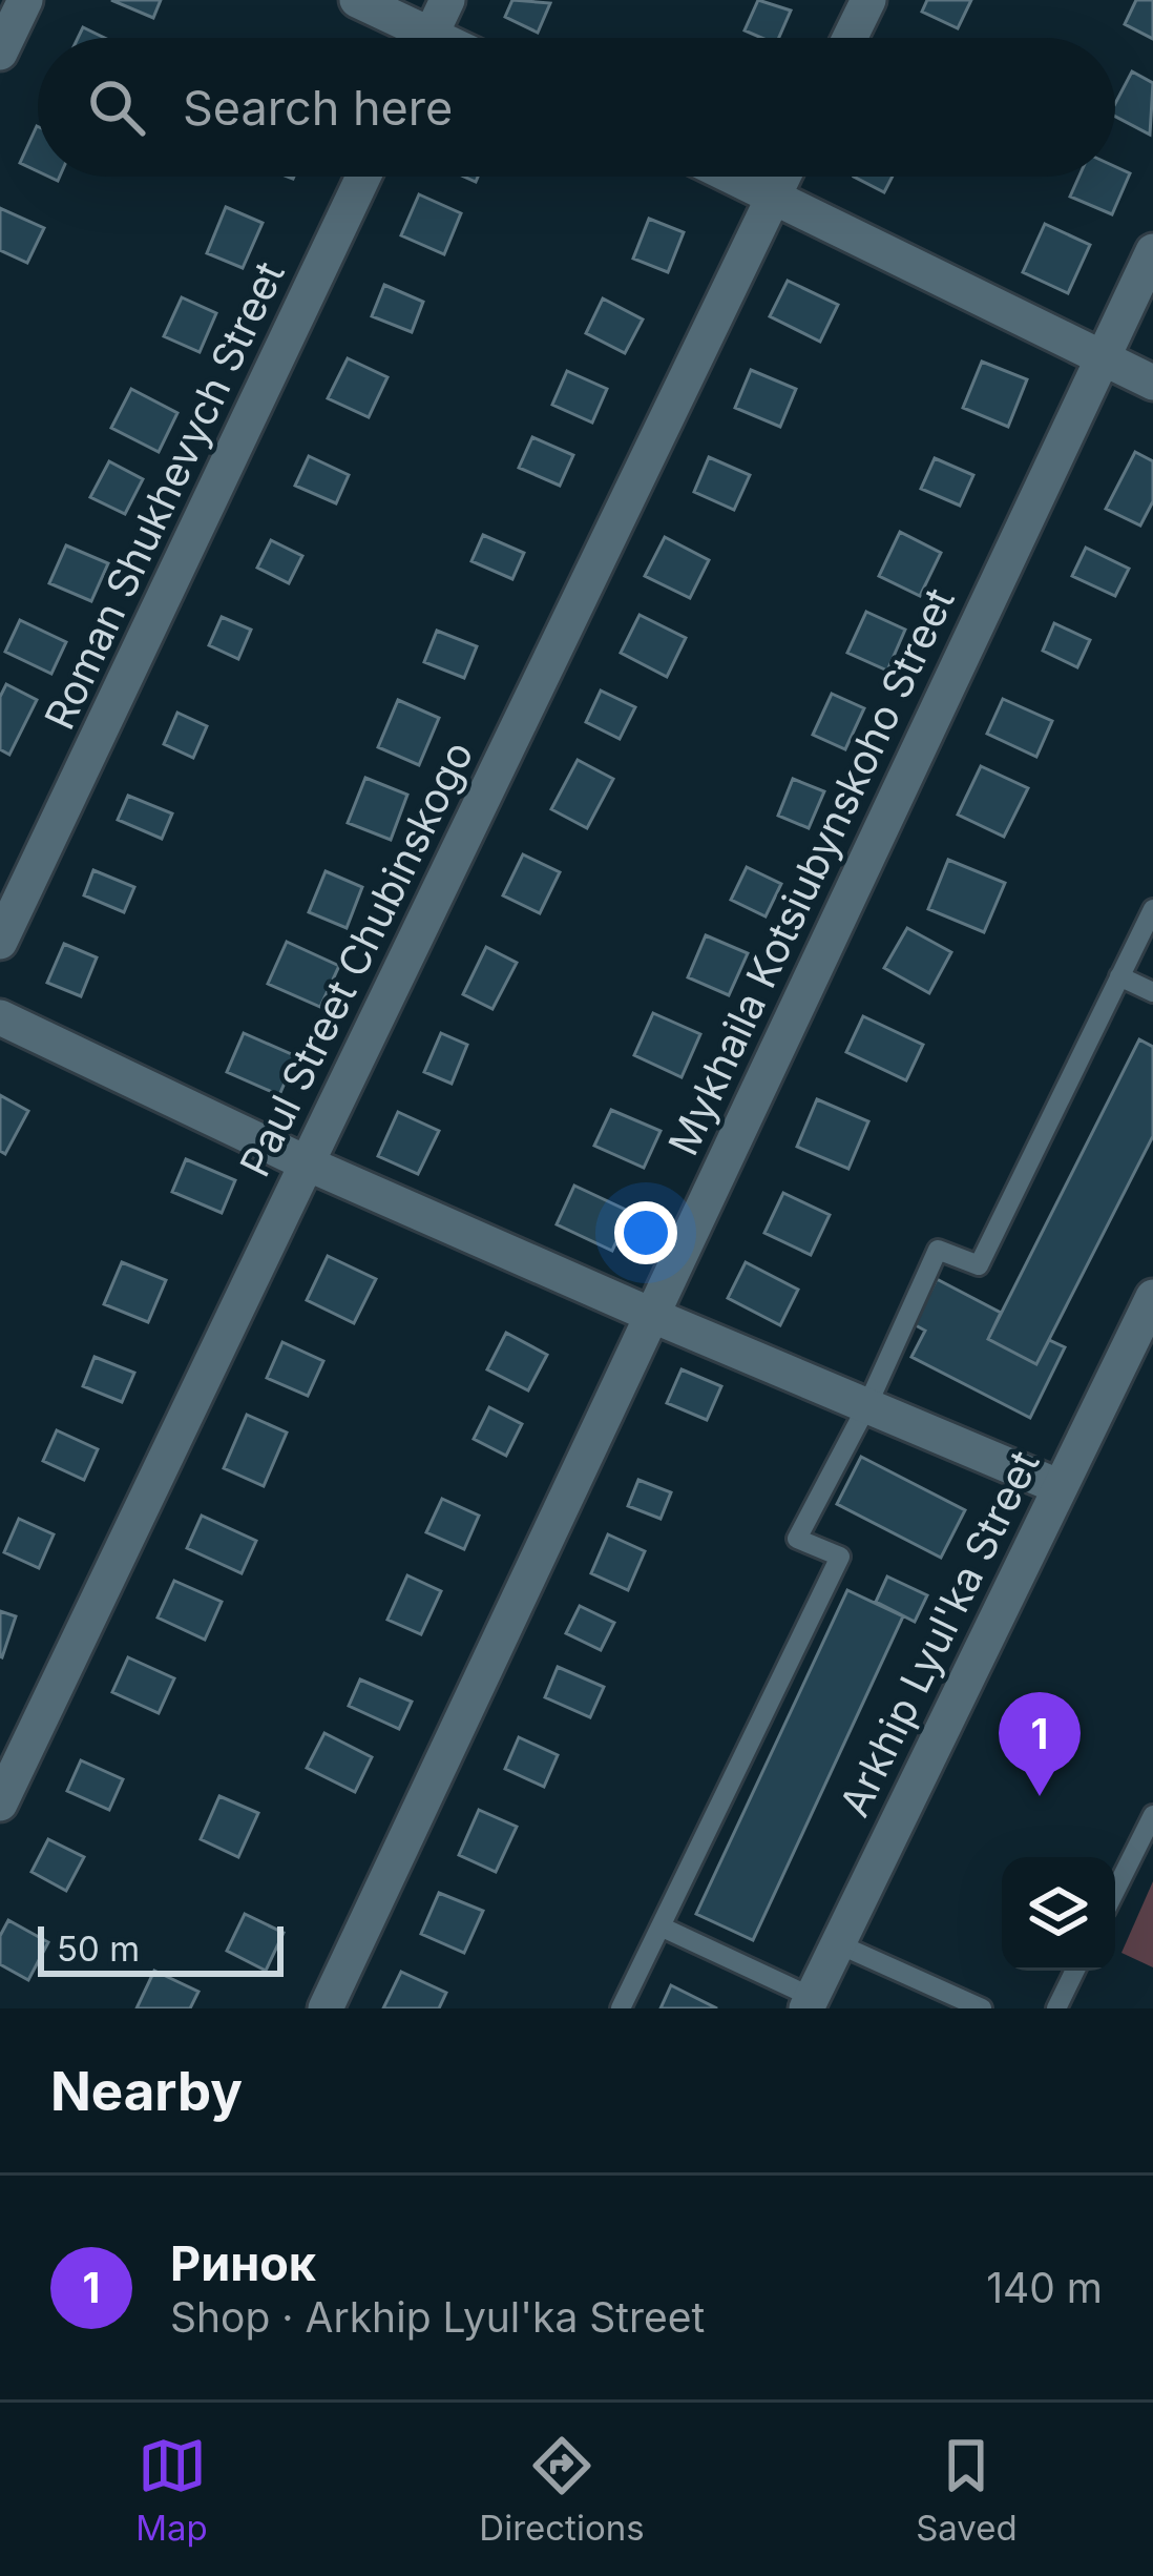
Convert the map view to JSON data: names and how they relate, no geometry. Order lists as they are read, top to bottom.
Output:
{
  "streets": {
    "street": [
      "Roman Shukhevych Street",
      "Mykhaila Kotsiubynskoho Street",
      "Paul Street Chubinskogo",
      "Arkhip Lyul'ka Street"
    ]
  },
  "scale_bar": "50 m",
  "page": {
    "search": "Search here",
    "pins": "1",
    "scale": "50 m",
    "heading": "Nearby",
    "list": [
      {
        "mark": "1",
        "name": "Ринок",
        "note": "Shop · Arkhip Lyul'ka Street",
        "value": "140 m"
      }
    ],
    "nav": ["Map", "Directions", "Saved"]
  }
}
